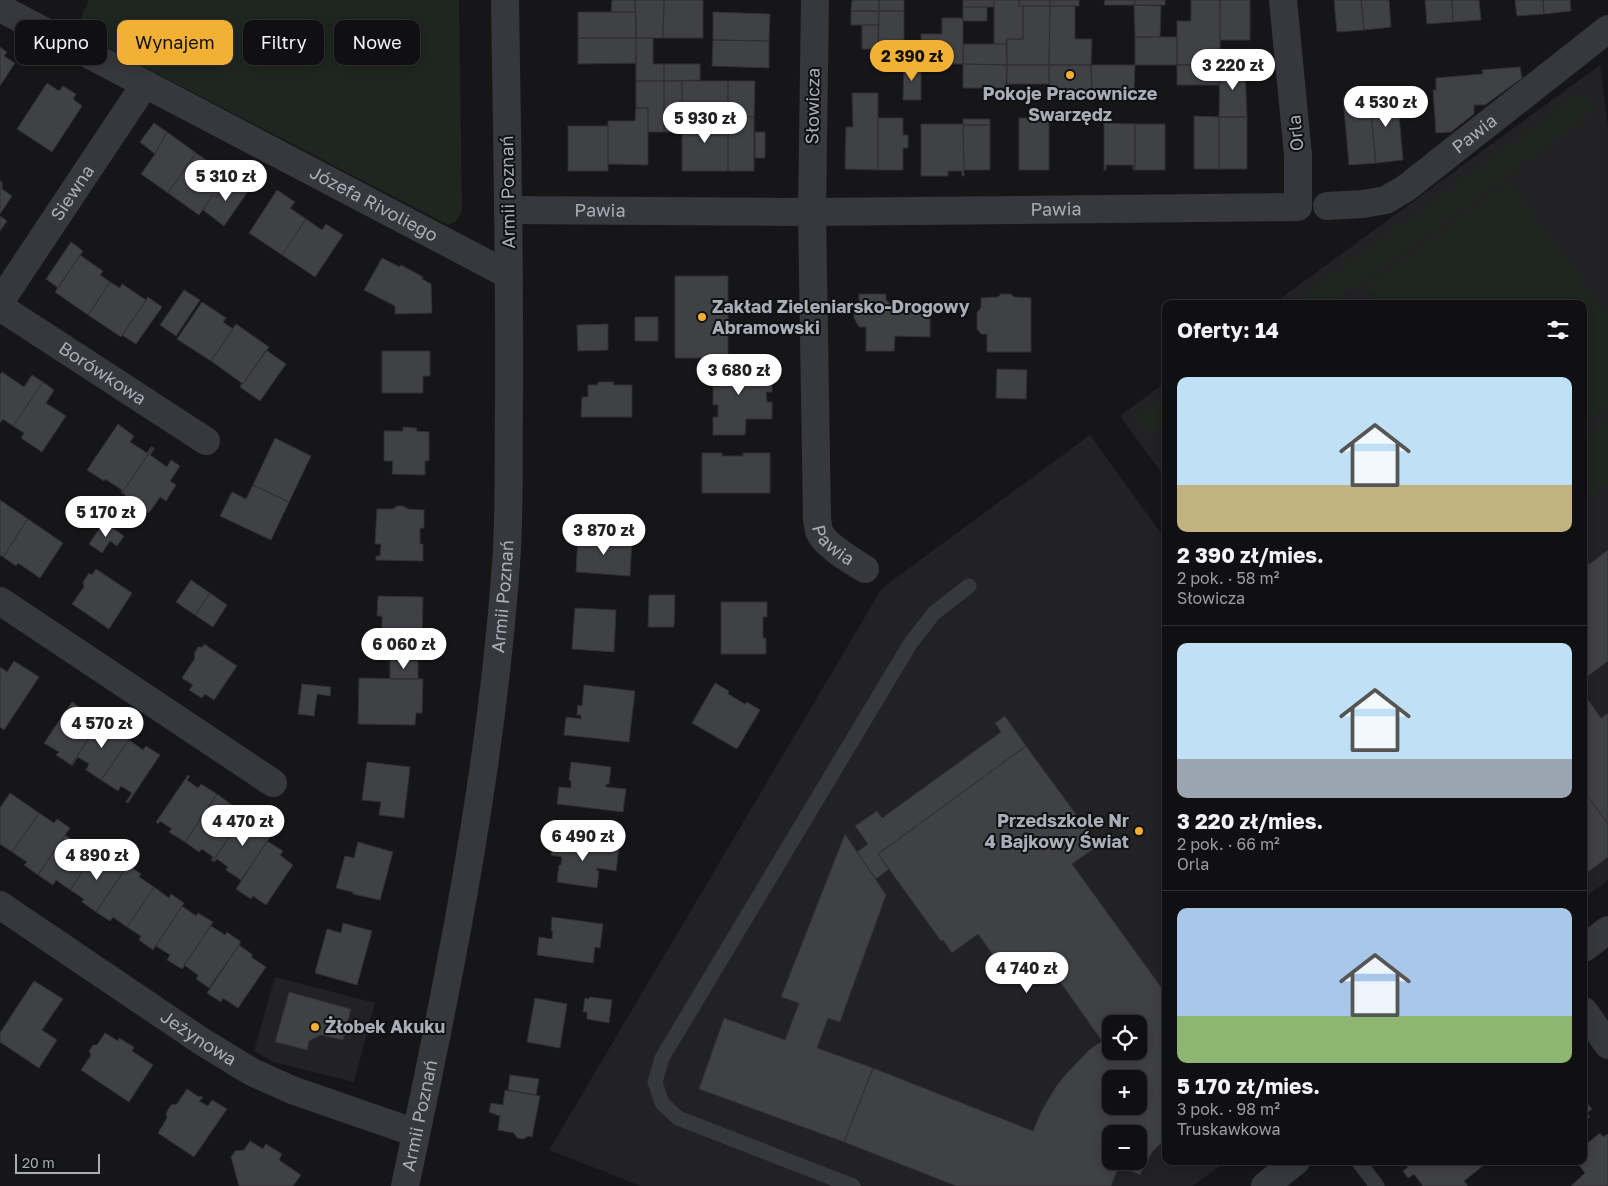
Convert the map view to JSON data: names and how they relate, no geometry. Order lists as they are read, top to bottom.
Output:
{
  "streets": {
    "street": [
      "Słowicza",
      "Orla",
      "Pawia",
      "Armii Poznań",
      "Siewna",
      "Józefa Rivoliego",
      "Borówkowa",
      "Jeżynowa"
    ]
  },
  "crossings": [
    ["Słowicza", "Pawia"],
    ["Orla", "Pawia"],
    ["Pawia", "Armii Poznań"],
    ["Armii Poznań", "Józefa Rivoliego"],
    ["Armii Poznań", "Jeżynowa"],
    ["Siewna", "Józefa Rivoliego"]
  ],
  "places": [
    "Pokoje Pracownicze Swarzędz",
    "Zakład Zieleniarsko-Drogowy Abramowski",
    "Przedszkole Nr 4 Bajkowy Świat",
    "Żłobek Akuku"
  ],
  "scale_bar": "20 m",
  "page": {
    "chip": [
      "Kupno",
      "Wynajem",
      "Filtry",
      "Nowe"
    ],
    "price": [
      "2 390 zł",
      "3 220 zł",
      "4 530 zł",
      "5 930 zł",
      "5 310 zł",
      "3 680 zł",
      "5 170 zł",
      "3 870 zł",
      "6 060 zł",
      "4 570 zł",
      "4 470 zł",
      "6 490 zł",
      "4 890 zł",
      "4 740 zł"
    ],
    "heading": "Oferty: 14",
    "list": [
      {
        "name": "2 390 zł/mies.",
        "note": "2 pok. · 58 m² · Słowicza"
      },
      {
        "name": "3 220 zł/mies.",
        "note": "2 pok. · 66 m² · Orla"
      },
      {
        "name": "5 170 zł/mies.",
        "note": "3 pok. · 98 m² · Truskawkowa"
      }
    ],
    "map_buttons": ["+", "−"],
    "scale": "20 m"
  }
}
